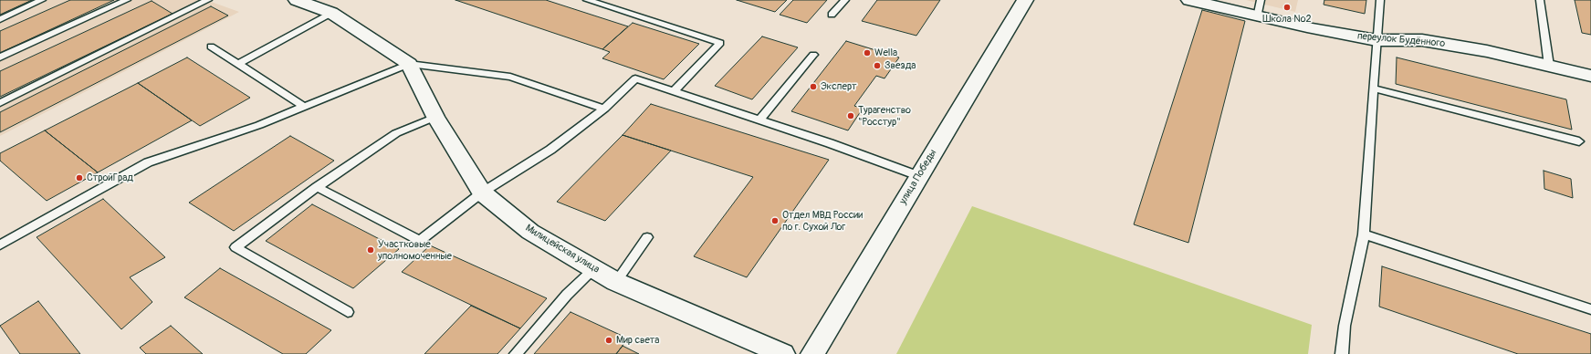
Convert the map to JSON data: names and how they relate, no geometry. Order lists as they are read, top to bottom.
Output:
{
  "streets": {
    "street": ["переулок Будённого", "улица Победы", "Милицейская улица"]
  },
  "places": [
    "Школа №2",
    "Wella",
    "Звезда",
    "Эксперт",
    "Турагенство \"Росстур\"",
    "СтройГрад",
    "Отдел МВД России по г. Сухой Лог",
    "Участковые уполномоченные",
    "Мир света"
  ]
}
